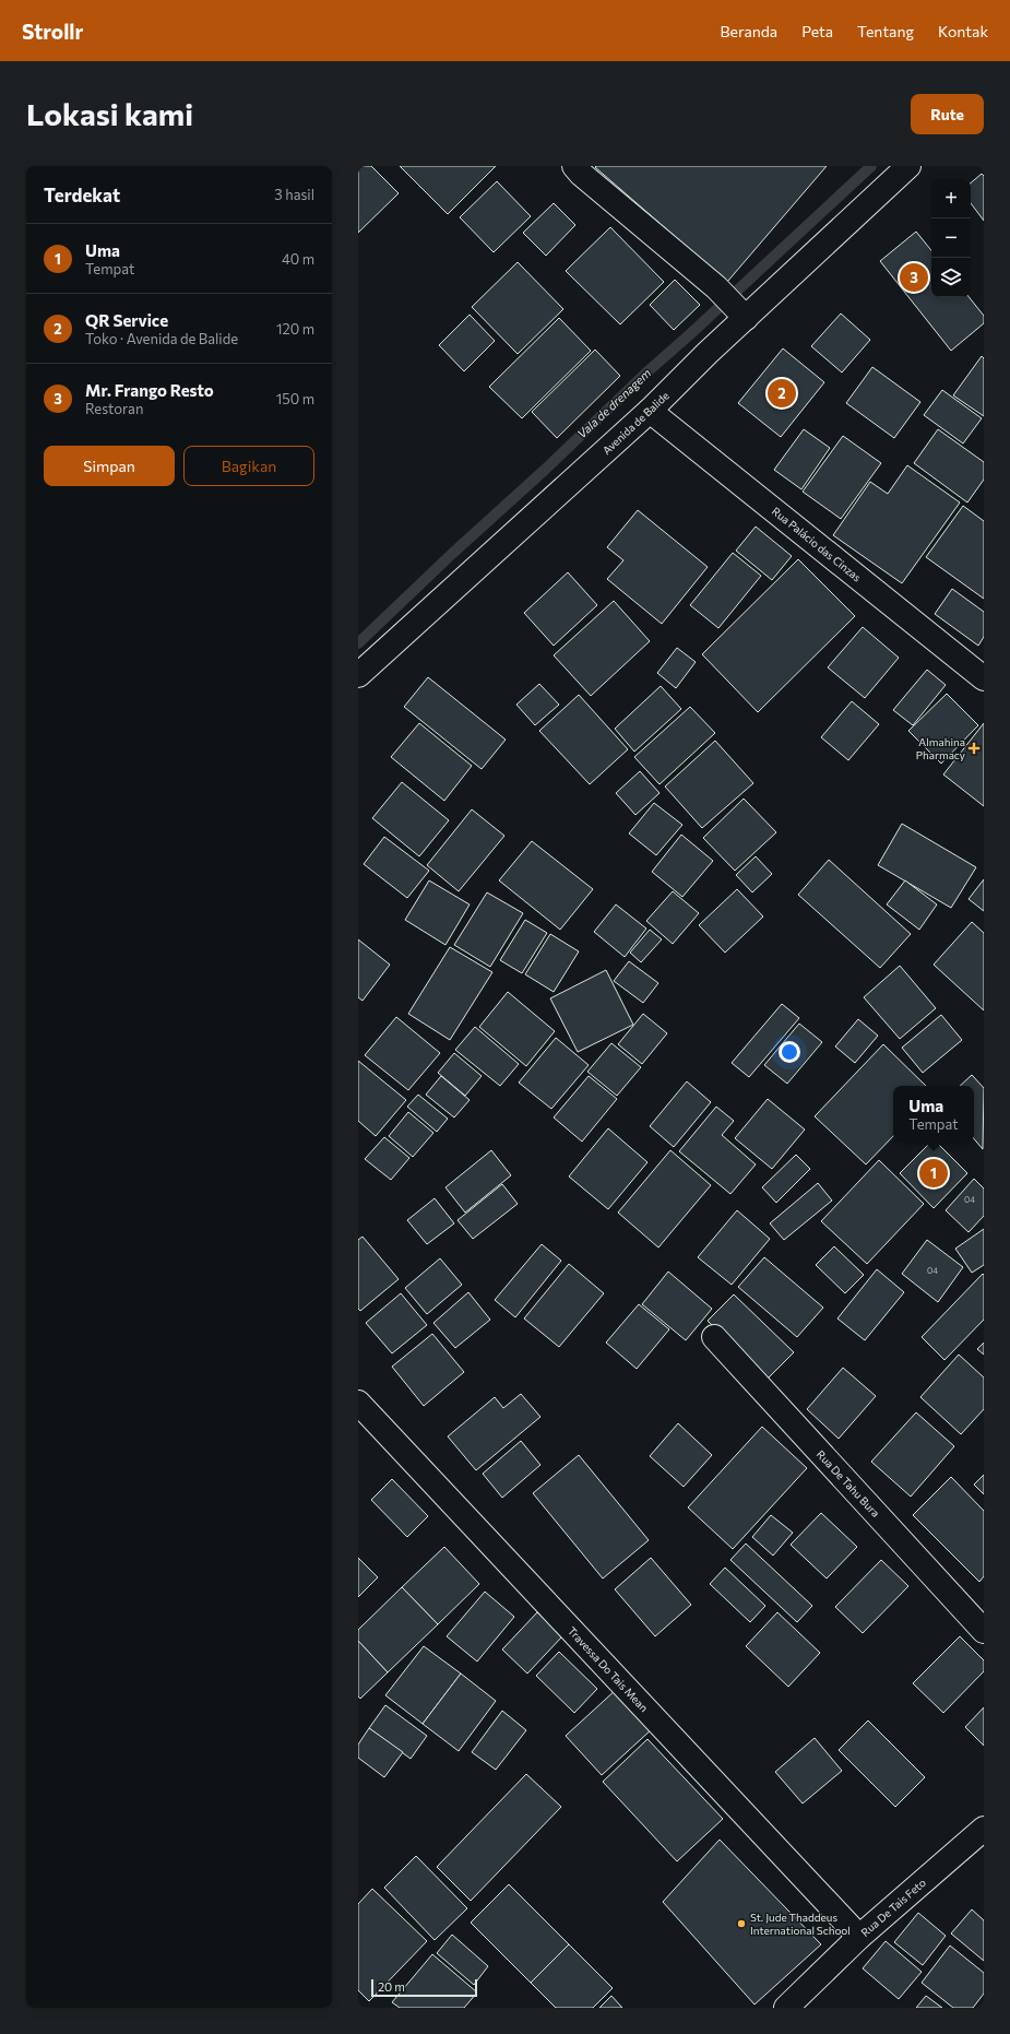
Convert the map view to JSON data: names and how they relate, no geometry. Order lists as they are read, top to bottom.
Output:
{
  "streets": {
    "street": [
      "Avenida de Balide",
      "Rua Palácio das Cinzas",
      "Rua De Tahu Bura",
      "Travessa Do Tais Mean",
      "Rua De Tais Feto"
    ]
  },
  "crossings": [
    ["Avenida de Balide", "Rua Palácio das Cinzas"],
    ["Travessa Do Tais Mean", "Rua De Tais Feto"]
  ],
  "water": ["Vala de drenagem"],
  "places": {
    "health": ["Almahina Pharmacy"],
    "other": ["St. Jude Thaddeus International School"]
  },
  "house_numbers": ["04", "04"],
  "scale_bar": "20 m",
  "page": {
    "header": "Strollr",
    "nav": [
      "Beranda",
      "Peta",
      "Tentang",
      "Kontak"
    ],
    "buttons": [
      "Rute",
      ["Simpan", "Bagikan"]
    ],
    "title": "Lokasi kami",
    "heading": ["Terdekat", "3 hasil"],
    "map_buttons": ["+", "−"],
    "list": [
      {
        "mark": "1",
        "name": "Uma",
        "note": "Tempat",
        "value": "40 m"
      },
      {
        "mark": "2",
        "name": "QR Service",
        "note": "Toko · Avenida de Balide",
        "value": "120 m"
      },
      {
        "mark": "3",
        "name": "Mr. Frango Resto",
        "note": "Restoran",
        "value": "150 m"
      }
    ],
    "pins": ["3", "2", "1"],
    "popup": ["Uma", "Tempat"],
    "scale": "20 m"
  }
}
